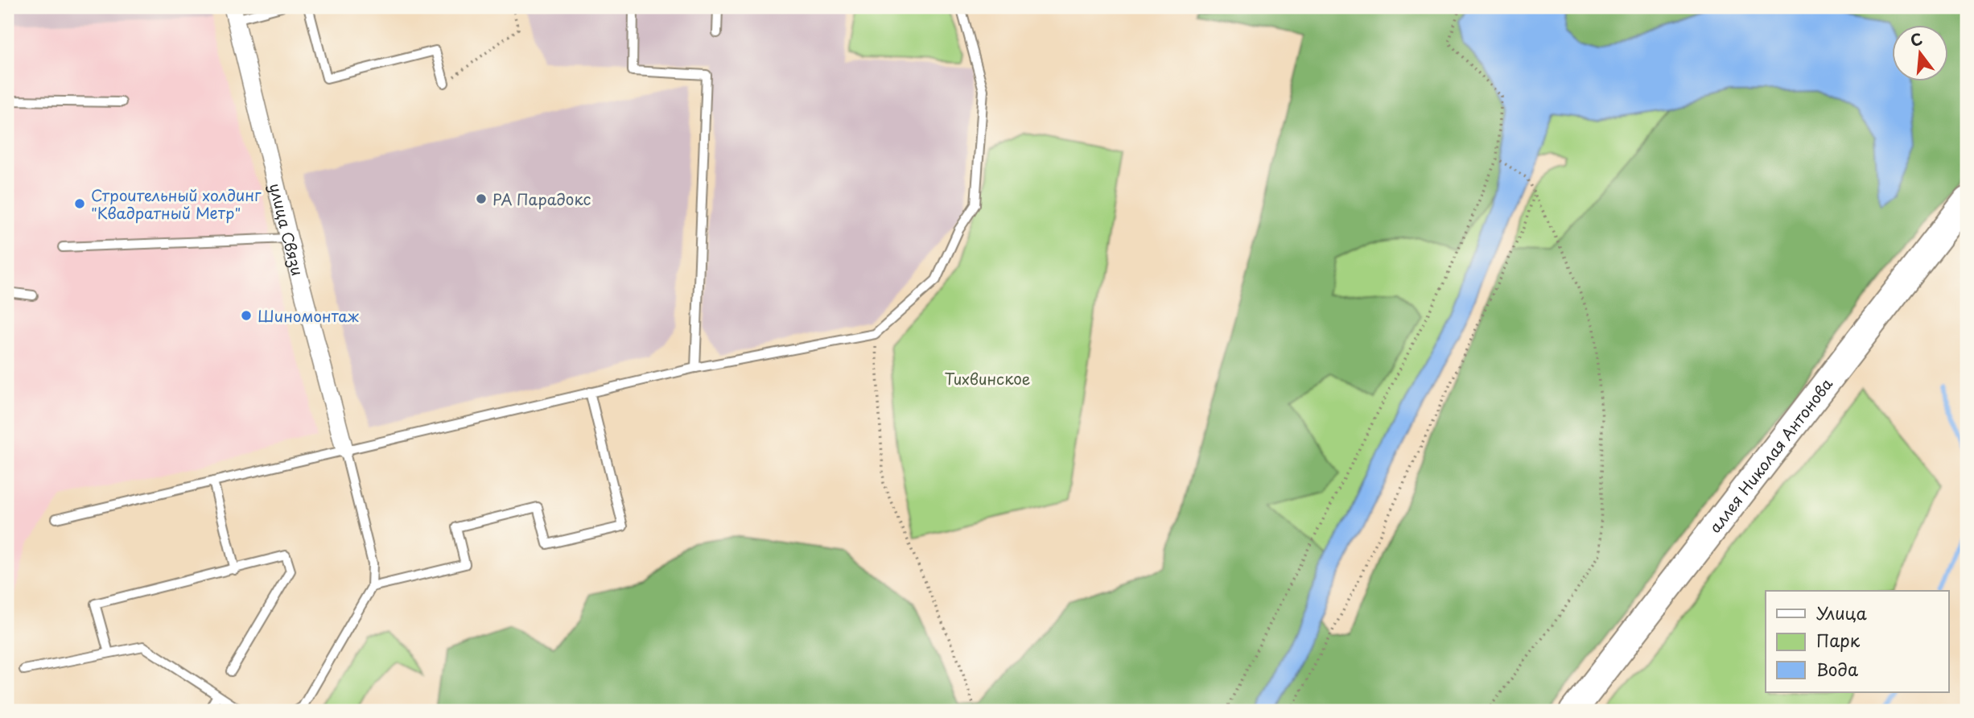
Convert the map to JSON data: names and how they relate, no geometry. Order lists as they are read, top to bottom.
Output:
{
  "streets": {
    "main road": ["аллея Николая Антонова"],
    "street": ["улица Связи"]
  },
  "parks": ["Тихвинское"],
  "places": ["РА Парадокс", "Строительный холдинг \"Квадратный Метр\"", "Шиномонтаж"],
  "legend": ["Улица", "Парк", "Вода"],
  "north": "top"
}
